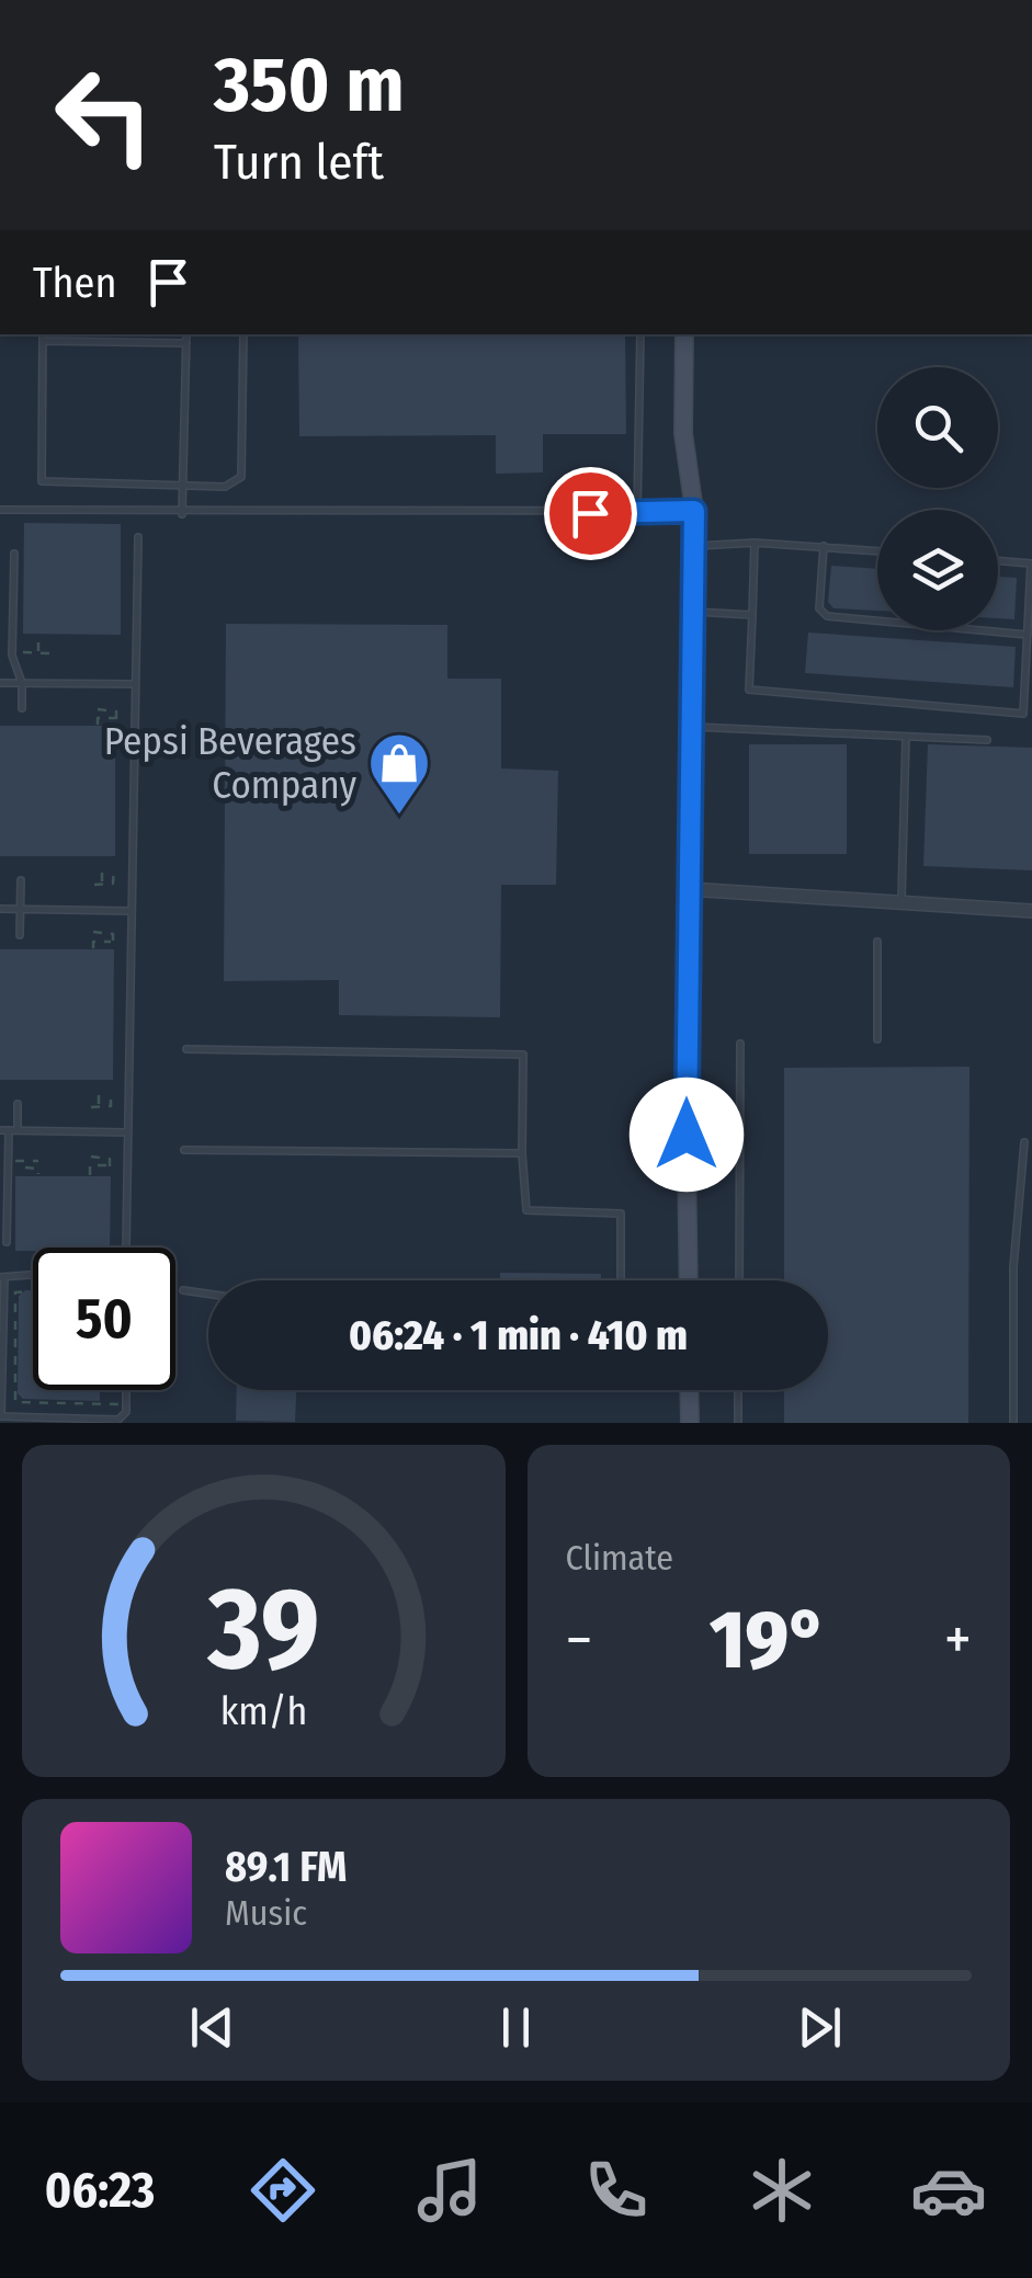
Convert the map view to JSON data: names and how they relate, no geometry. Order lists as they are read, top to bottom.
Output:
{
  "places": {
    "shop": ["Pepsi Beverages Company"]
  },
  "page": {
    "turn": ["350 m", "Turn left"],
    "then": "Then",
    "limit": "50",
    "trip": "06:24 · 1 min · 410 m",
    "tile": "Climate",
    "heat": ["−", "19°", "+"],
    "song": ["89.1 FM", "Music"],
    "tabs": "06:23",
    "gauge": ["39", "km/h"]
  }
}
